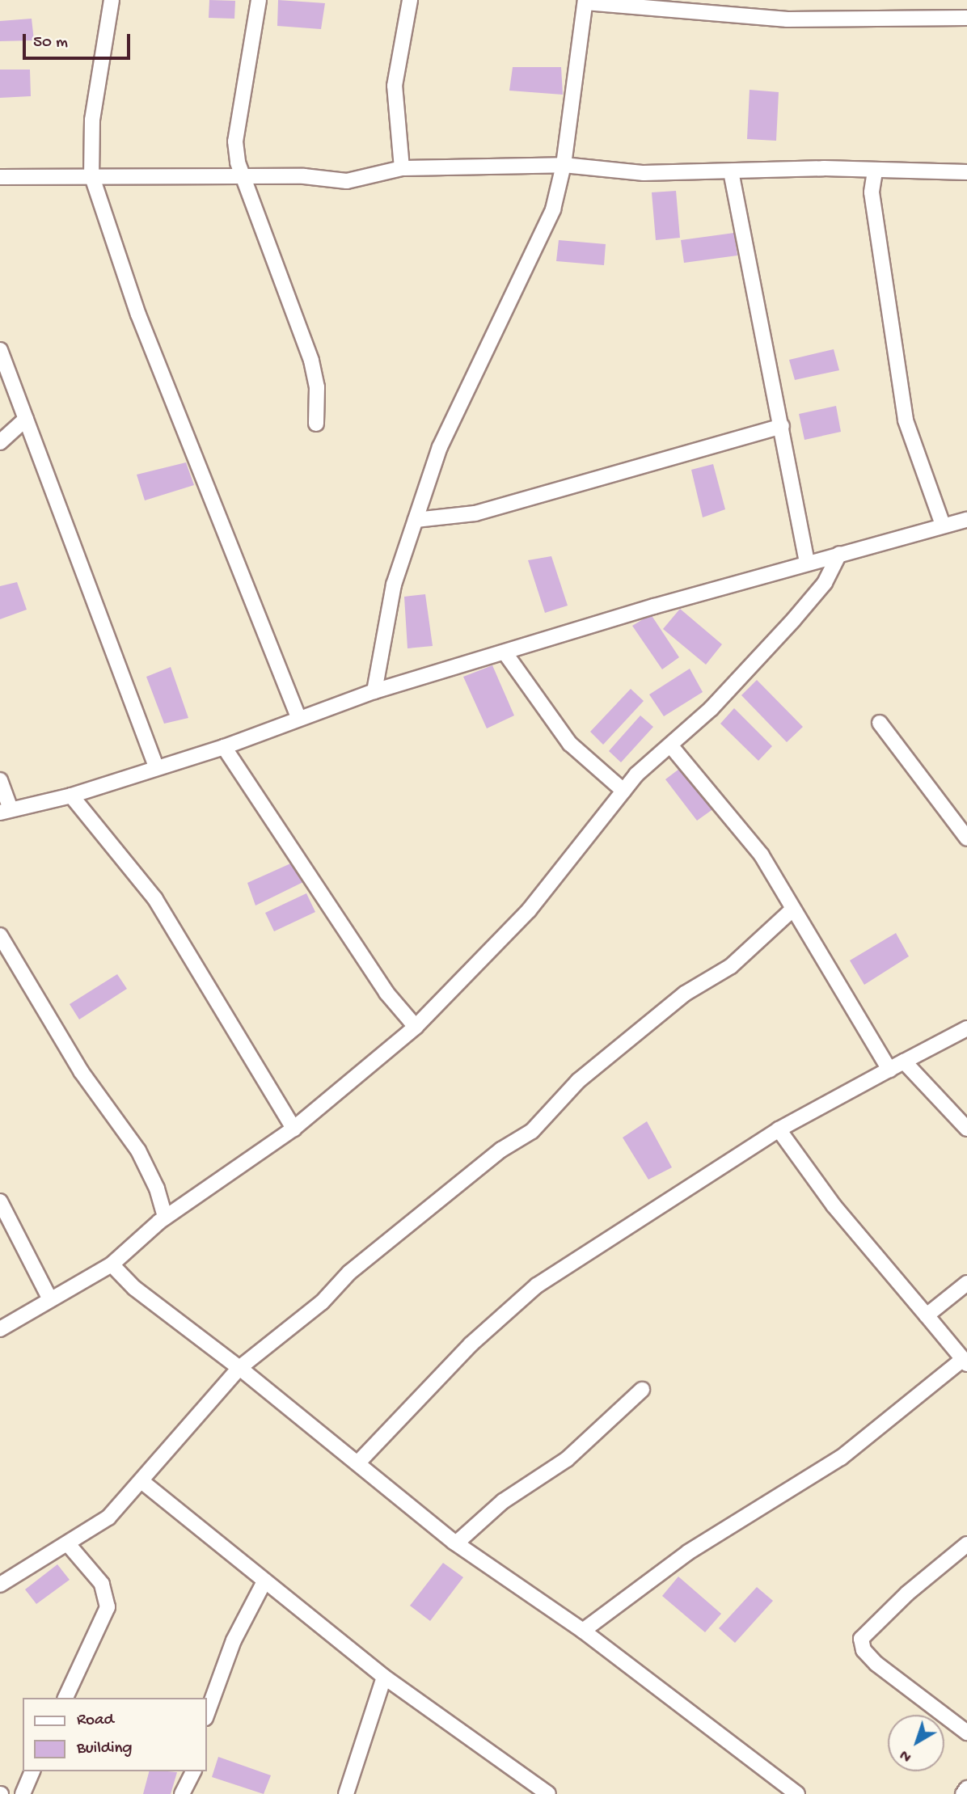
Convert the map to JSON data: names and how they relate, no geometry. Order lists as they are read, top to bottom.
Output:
{
  "legend": ["Road", "Building"],
  "scale_bar": "50 m",
  "north": "bottom left"
}
